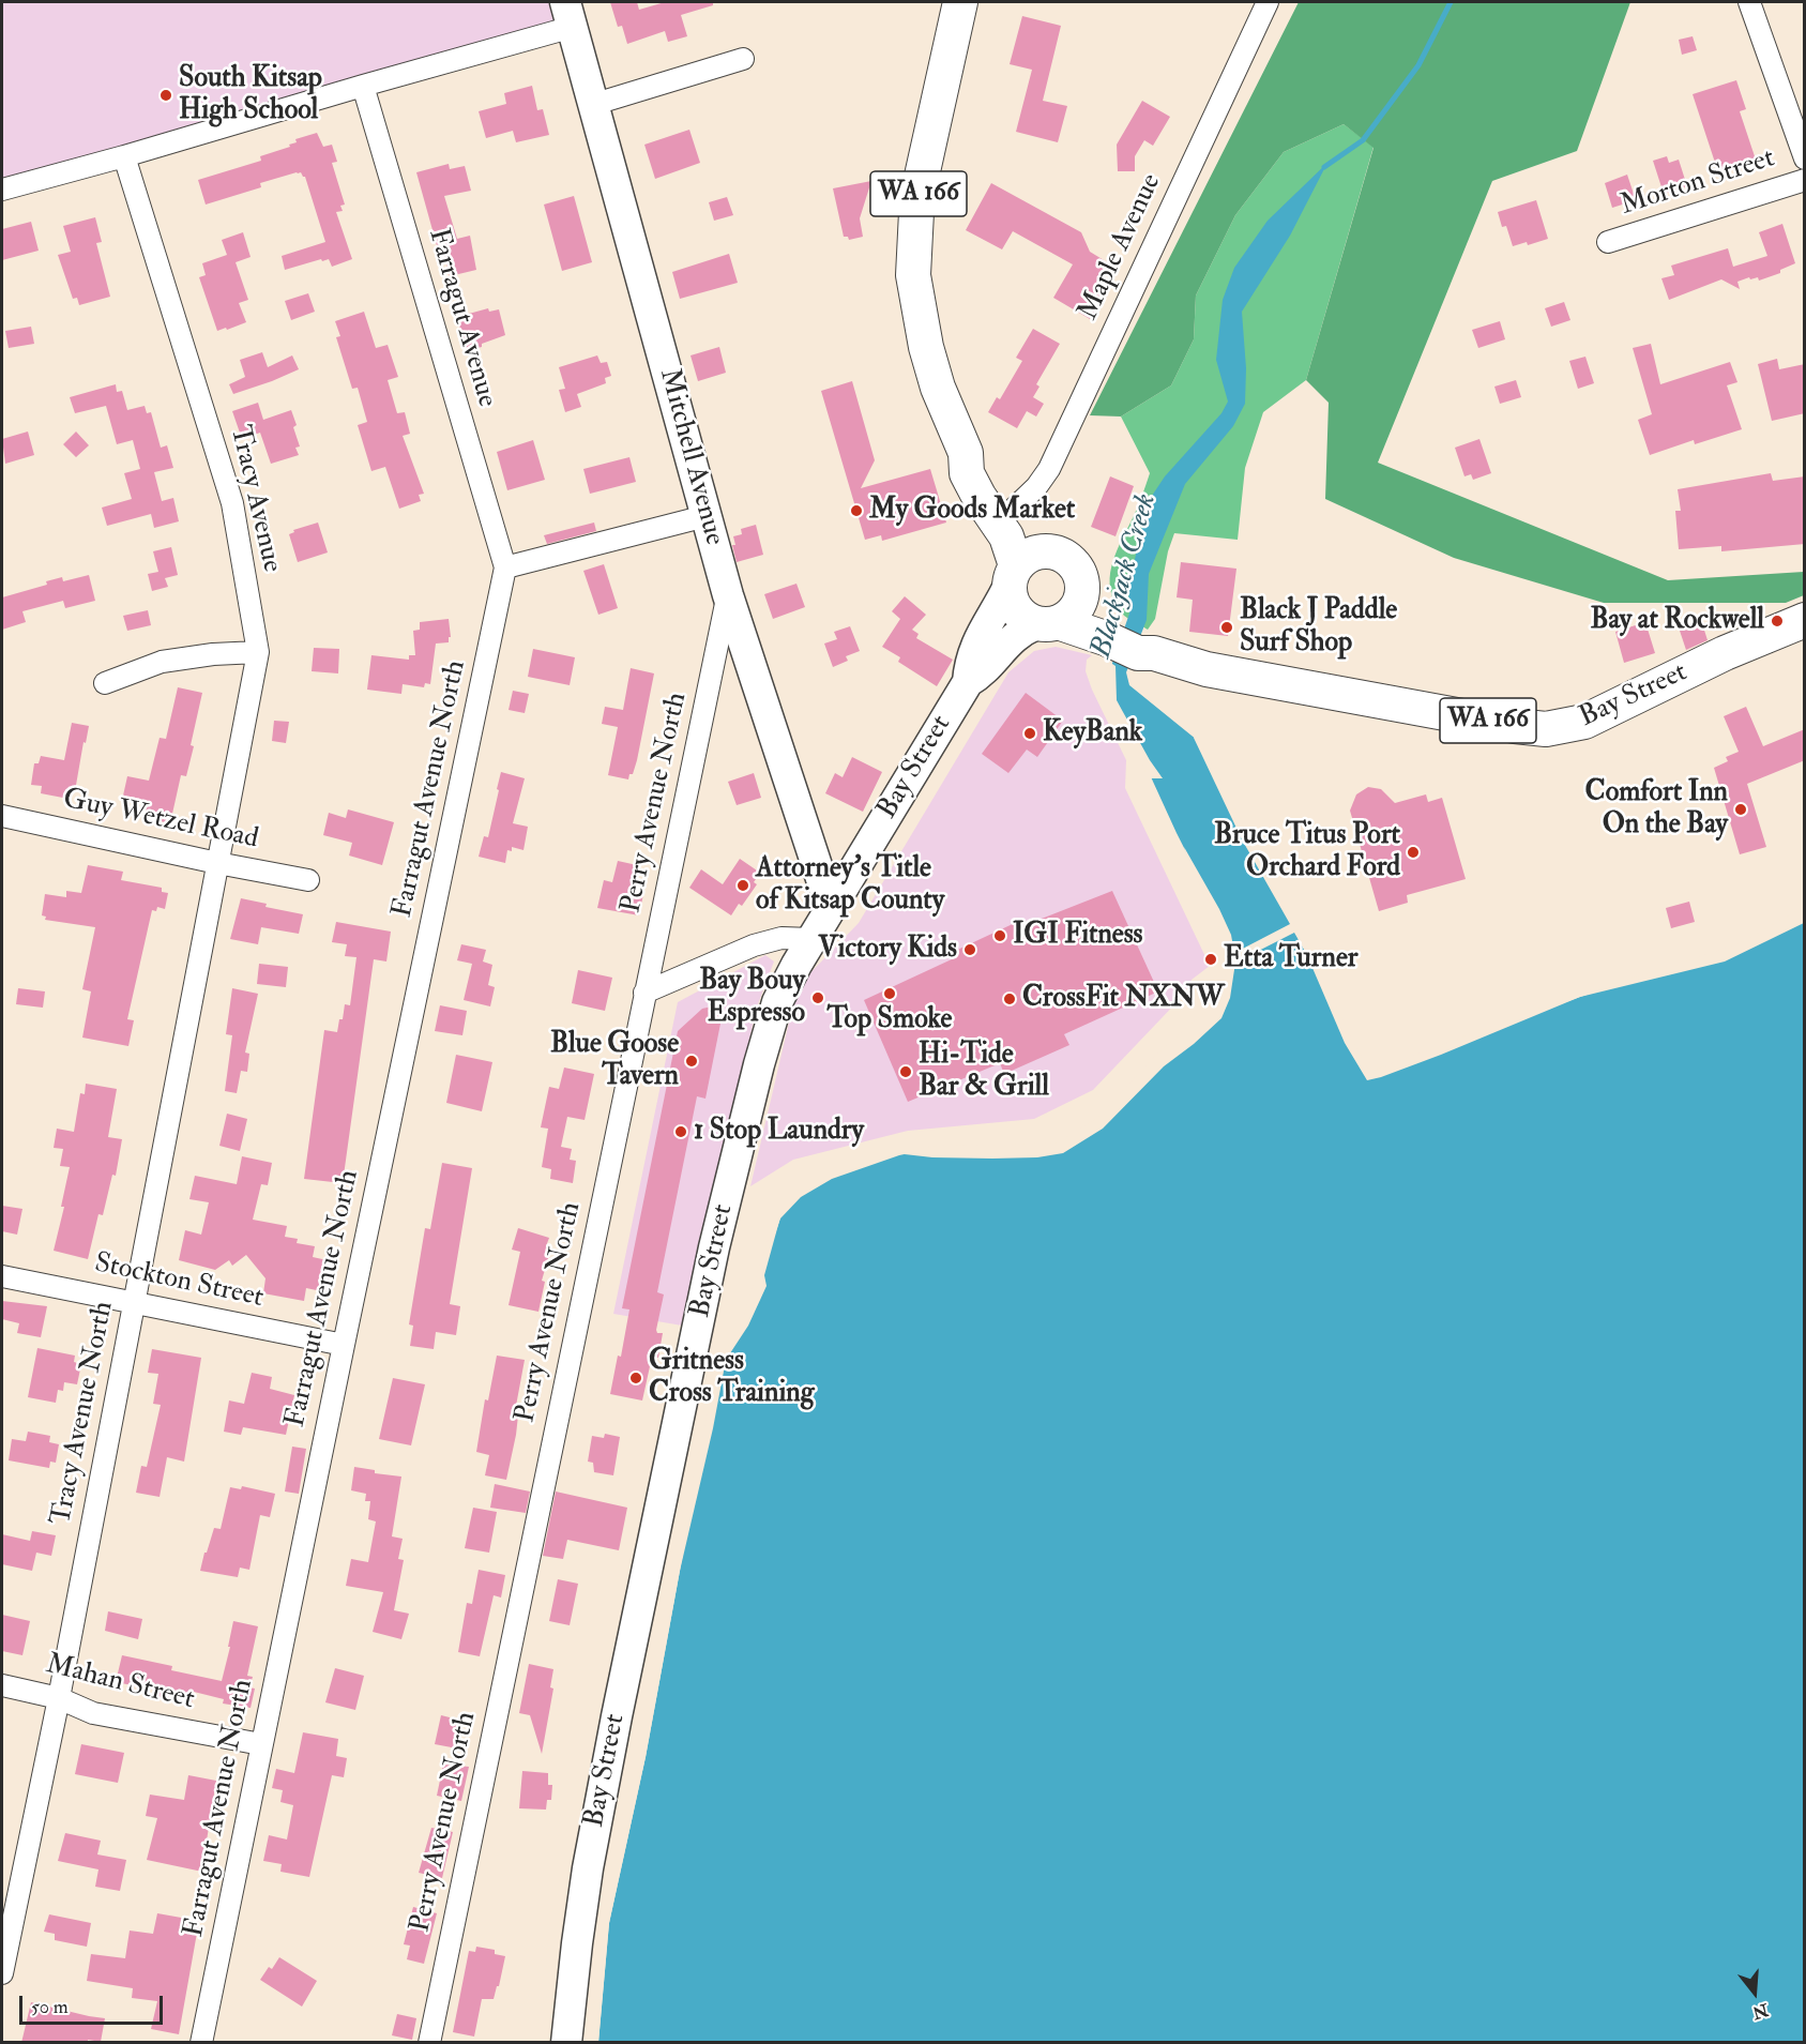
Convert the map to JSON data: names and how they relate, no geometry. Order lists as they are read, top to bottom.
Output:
{
  "streets": {
    "main road": ["WA 166", "Mitchell Avenue", "Bay Street"],
    "street": [
      "Morton Street",
      "Maple Avenue",
      "Farragut Avenue",
      "Tracy Avenue",
      "Farragut Avenue North",
      "Perry Avenue North",
      "Guy Wetzel Road",
      "Stockton Street",
      "Tracy Avenue North",
      "Mahan Street"
    ]
  },
  "crossings": [
    ["WA 166", "Maple Avenue"],
    ["WA 166", "Bay Street"],
    ["Farragut Avenue", "Farragut Avenue North"],
    ["Mitchell Avenue", "Bay Street"],
    ["Mitchell Avenue", "Perry Avenue North"],
    ["Tracy Avenue", "Guy Wetzel Road"],
    ["Tracy Avenue", "Tracy Avenue North"],
    ["Farragut Avenue North", "Stockton Street"],
    ["Farragut Avenue North", "Mahan Street"],
    ["Guy Wetzel Road", "Tracy Avenue North"],
    ["Stockton Street", "Tracy Avenue North"],
    ["Tracy Avenue North", "Mahan Street"]
  ],
  "water": ["Blackjack Creek"],
  "places": [
    "South Kitsap High School",
    "My Goods Market",
    "Bay at Rockwell",
    "Black J Paddle Surf Shop",
    "KeyBank",
    "Comfort Inn On the Bay",
    "Bruce Titus Port Orchard Ford",
    "Attorney's Title of Kitsap County",
    "IGI Fitness",
    "Victory Kids",
    "Etta Turner",
    "Top Smoke",
    "Bay Bouy Espresso",
    "CrossFit NXNW",
    "Blue Goose Tavern",
    "Hi-Tide Bar & Grill",
    "1 Stop Laundry",
    "Gritness Cross Training"
  ],
  "scale_bar": "50 m",
  "north": "bottom"
}
